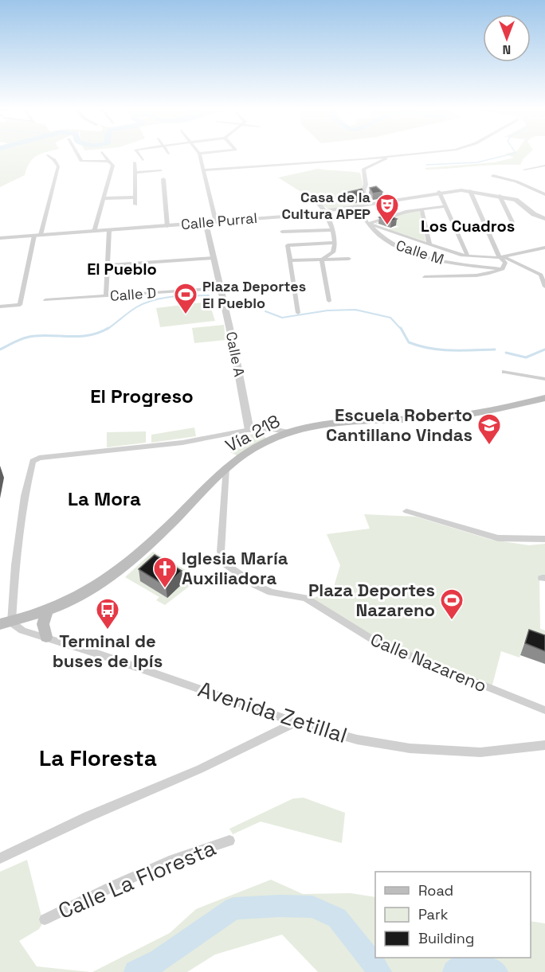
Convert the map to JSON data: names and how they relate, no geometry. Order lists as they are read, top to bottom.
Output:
{
  "streets": {
    "main road": ["Vía 218"],
    "street": [
      "Calle Purral",
      "Calle M",
      "Calle D",
      "Calle A",
      "Calle Nazareno",
      "Avenida Zetillal",
      "Calle La Floresta"
    ]
  },
  "crossings": [
    ["Calle Purral", "Calle A"],
    ["Calle D", "Calle A"],
    ["Vía 218", "Calle Nazareno"],
    ["Vía 218", "Avenida Zetillal"]
  ],
  "districts": [
    "Los Cuadros",
    "El Pueblo",
    "El Progreso",
    "La Mora",
    "La Floresta"
  ],
  "places": {
    "theatre": ["Casa de la Cultura APEP"],
    "sports": ["Plaza Deportes El Pueblo", "Plaza Deportes Nazareno"],
    "school or university": ["Escuela Roberto Cantillano Vindas"],
    "church": ["Iglesia María Auxiliadora"],
    "bus stop": ["Terminal de buses de Ipís"]
  },
  "legend": ["Road", "Park", "Building"],
  "north": "bottom"
}
